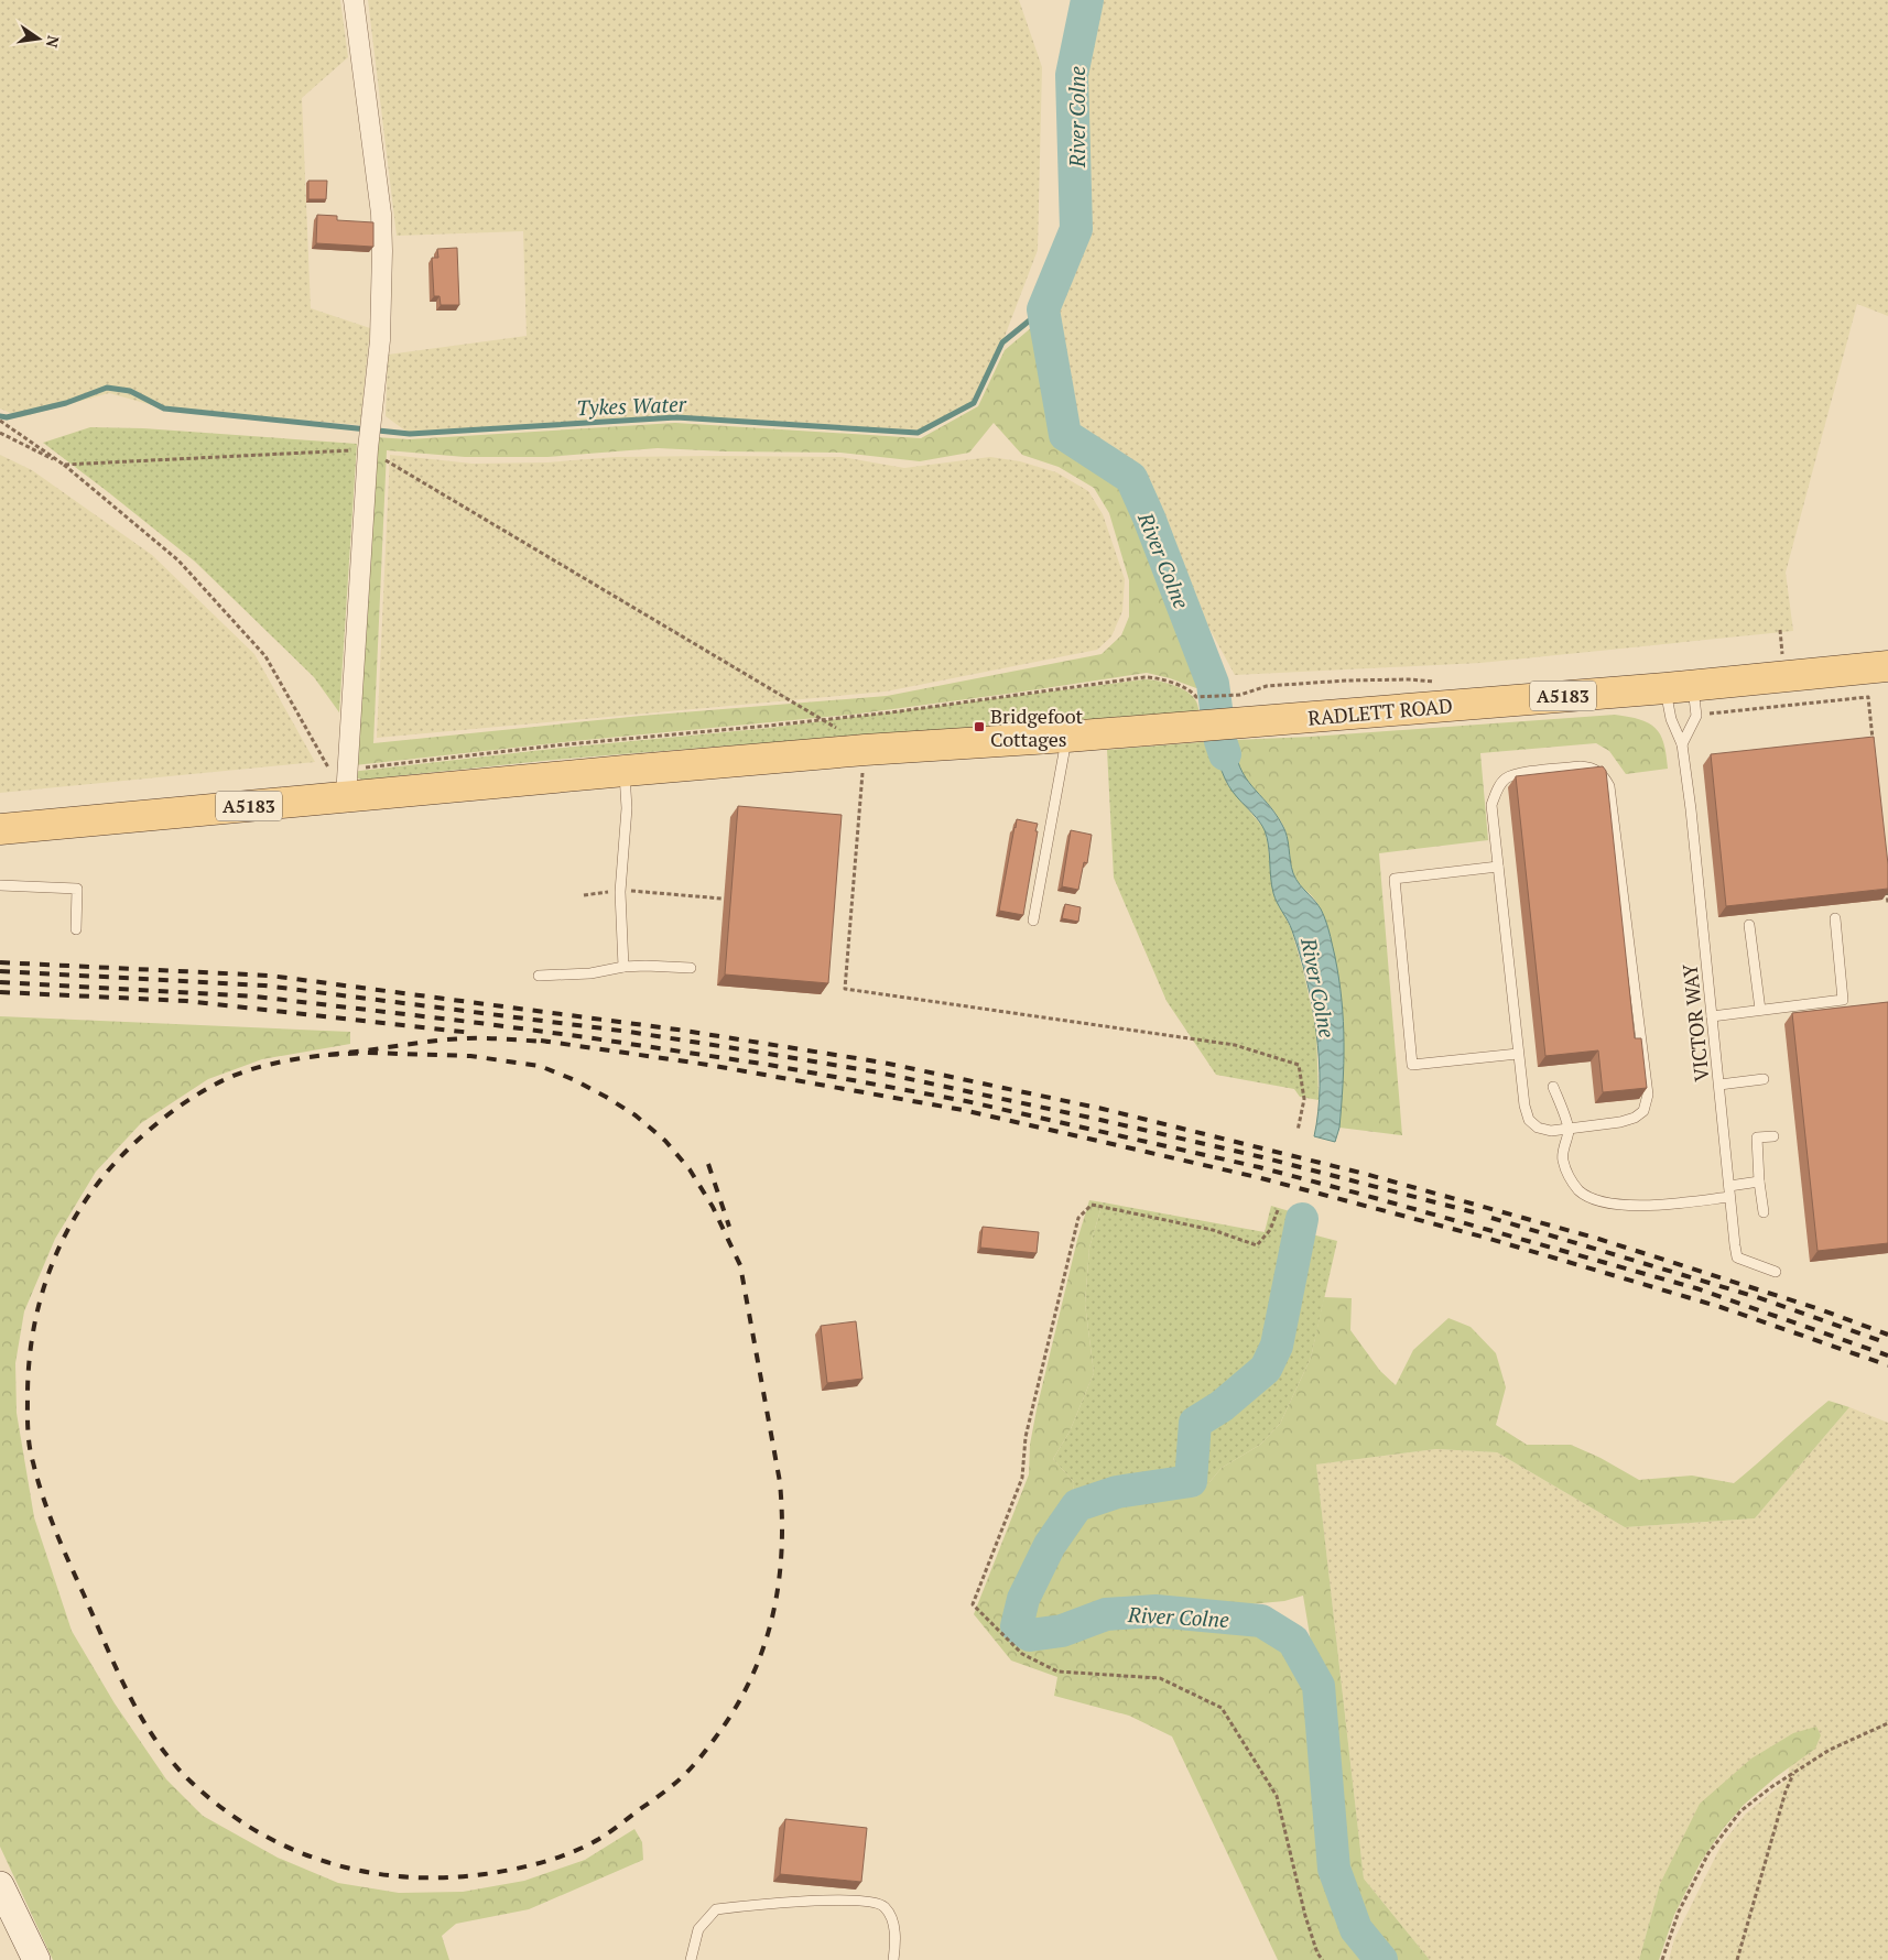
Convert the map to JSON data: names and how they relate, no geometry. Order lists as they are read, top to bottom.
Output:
{
  "streets": {
    "main road": ["A5183", "RADLETT ROAD"],
    "lane": ["VICTOR WAY"]
  },
  "crossings": [
    ["A5183", "RADLETT ROAD"],
    ["RADLETT ROAD", "VICTOR WAY"]
  ],
  "water": ["River Colne", "Tykes Water"],
  "places": {
    "transit": ["Bridgefoot Cottages"]
  },
  "north": "right"
}
